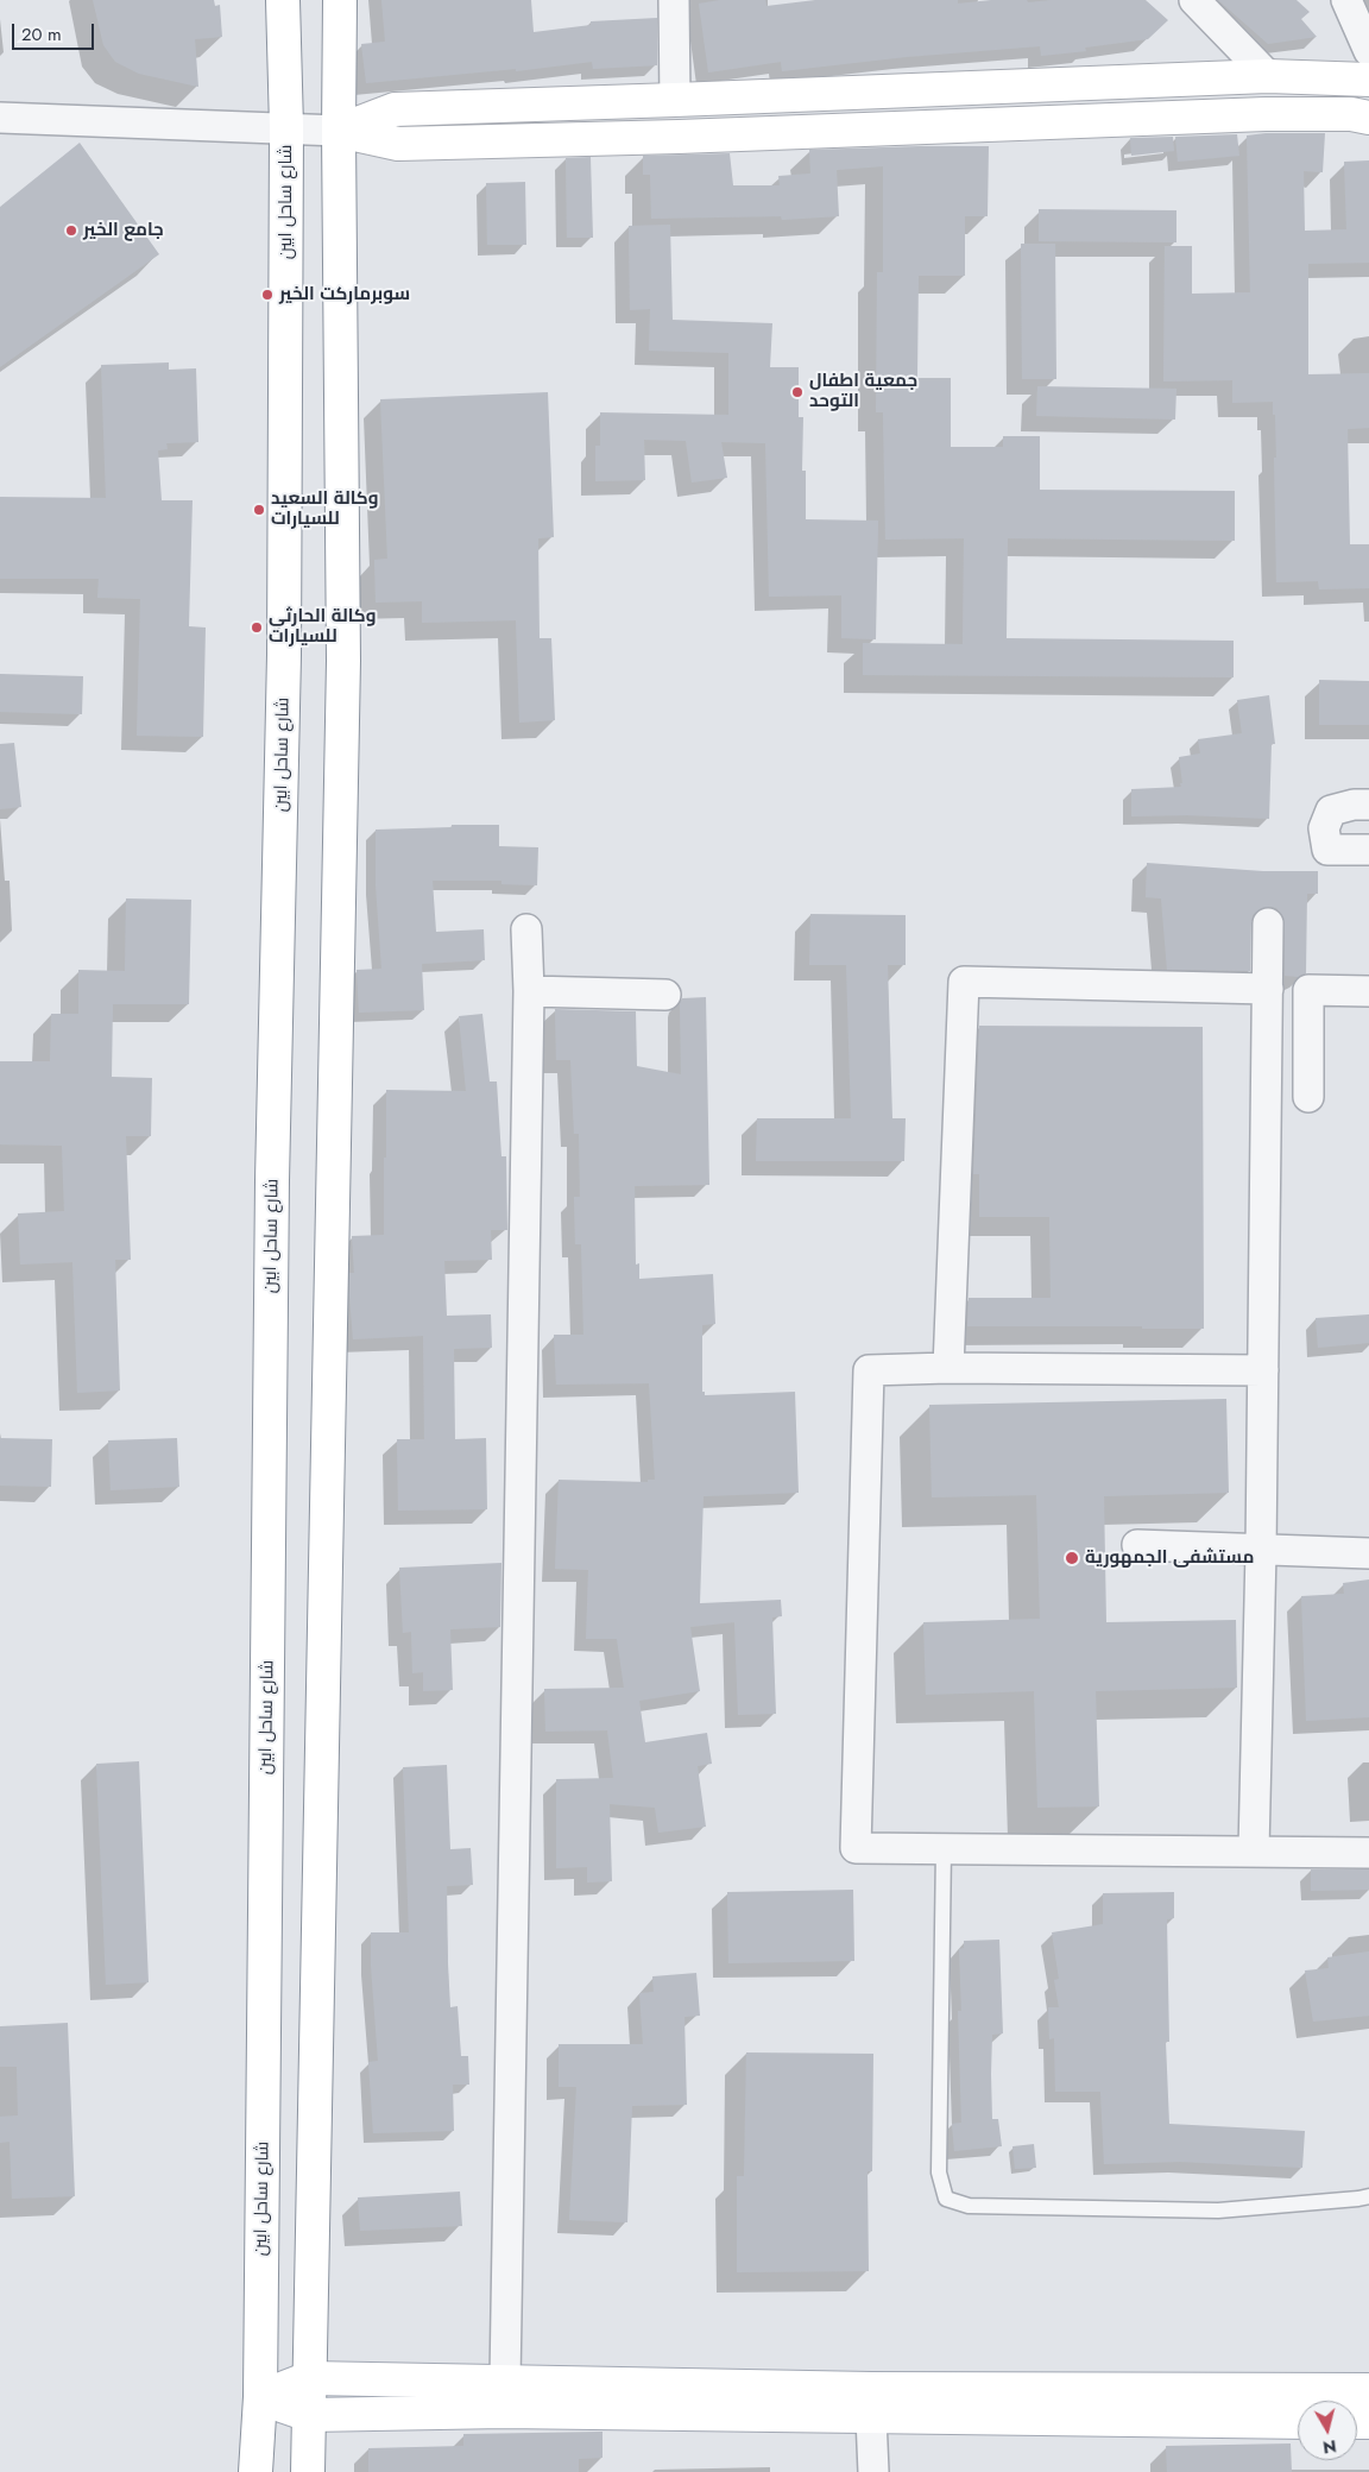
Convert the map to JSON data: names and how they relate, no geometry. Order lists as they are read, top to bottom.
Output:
{
  "streets": {
    "main road": ["شارع ساحل ابين"]
  },
  "places": [
    "جامع الخير",
    "سوبرماركت الخير",
    "جمعية اطفال التوحد",
    "وكالة السعيد للسيارات",
    "وكالة الحارثي للسيارات",
    "مستشفى الجمهورية"
  ],
  "scale_bar": "20 m",
  "north": "bottom"
}
